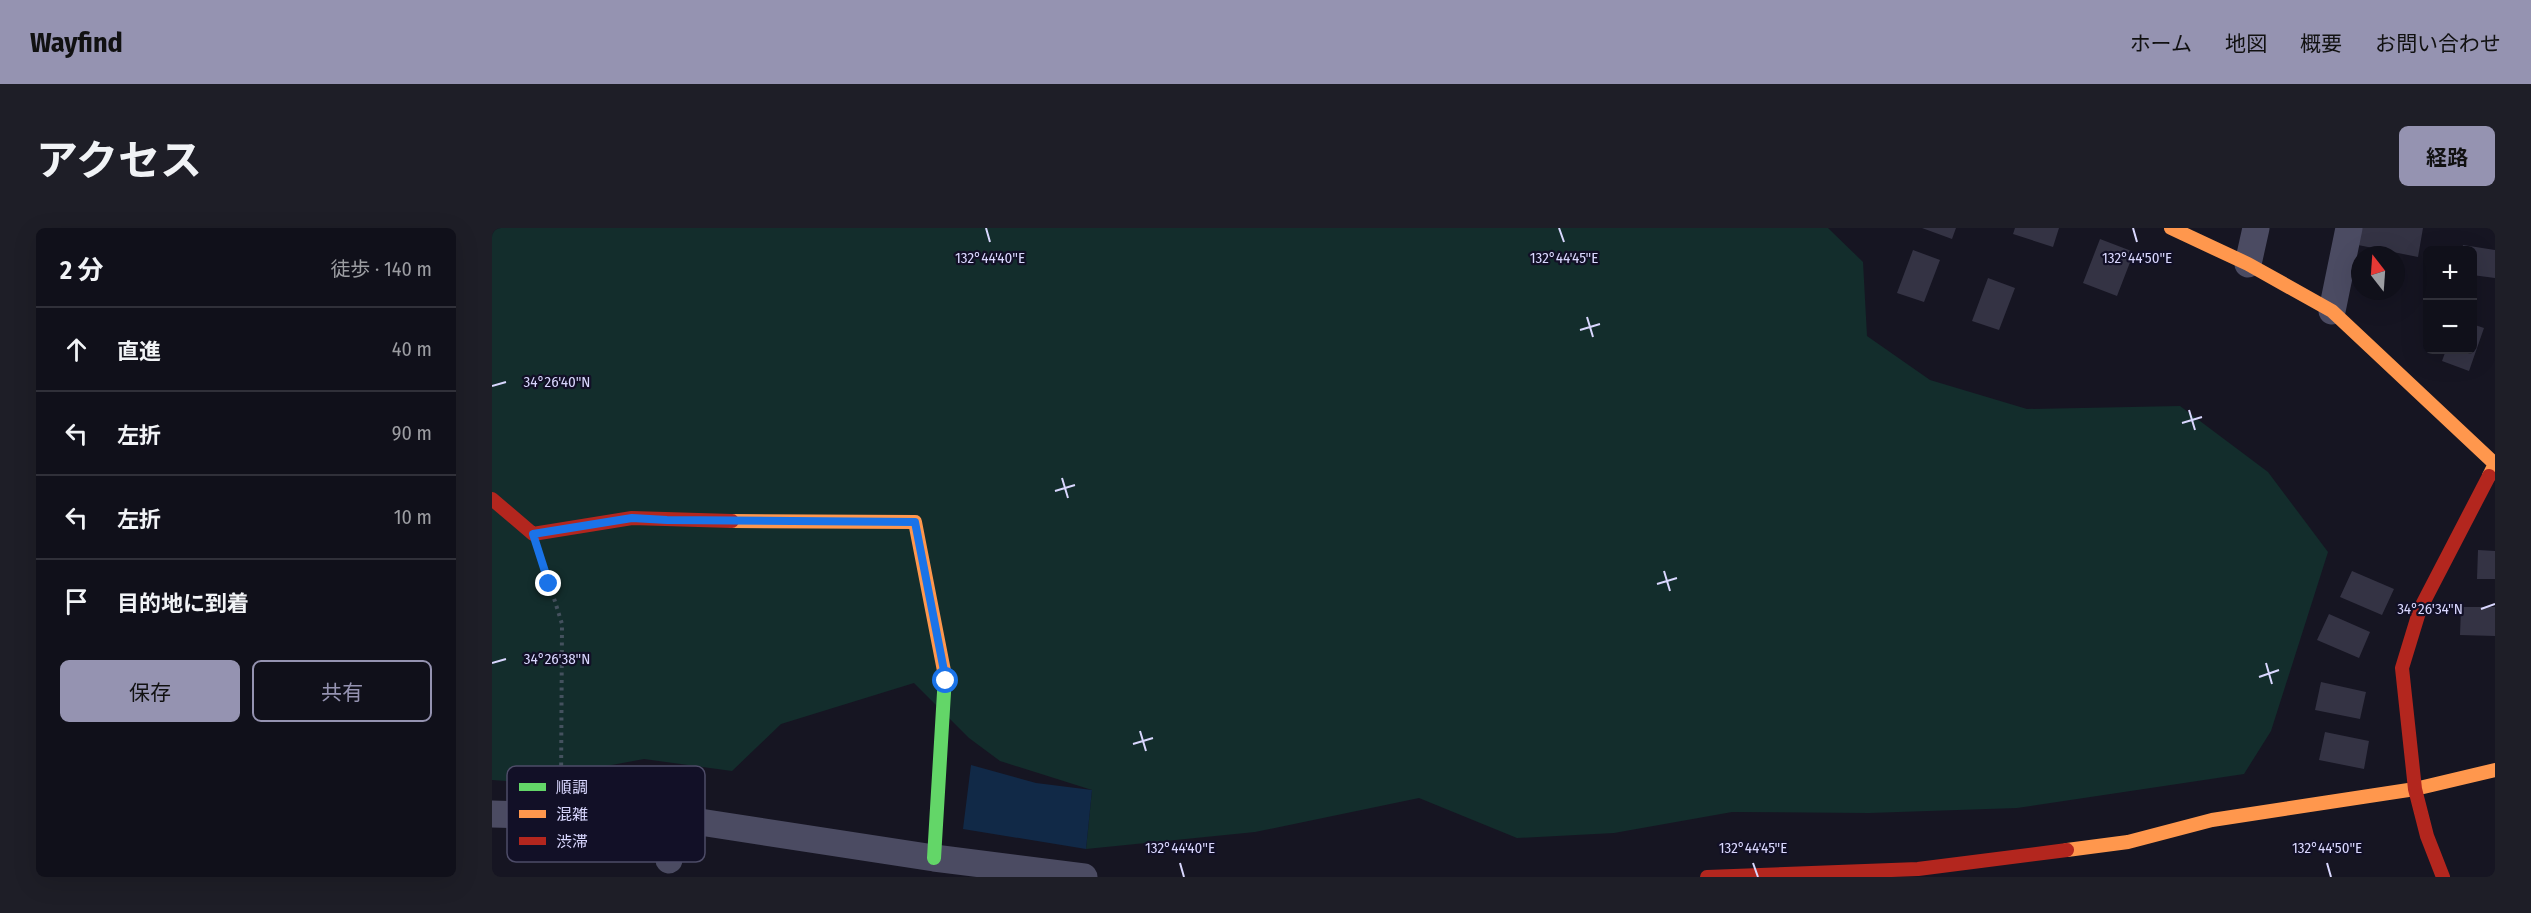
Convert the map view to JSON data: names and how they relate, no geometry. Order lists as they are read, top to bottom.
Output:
{
  "legend": ["順調", "混雑", "渋滞"],
  "north": "top",
  "page": {
    "header": "Wayfind",
    "nav": [
      "ホーム",
      "地図",
      "概要",
      "お問い合わせ"
    ],
    "title": "アクセス",
    "buttons": [
      "経路",
      ["保存", "共有"]
    ],
    "heading": ["2 分", "徒歩 · 140 m"],
    "map_buttons": ["+", "−"],
    "list": [
      ["直進", "40 m"],
      ["左折", "90 m"],
      ["左折", "10 m"],
      "目的地に到着"
    ]
  },
  "coordinates": [
    "132°44'40\"E",
    "132°44'45\"E",
    "132°44'50\"E",
    "34°26'40\"N",
    "34°26'34\"N",
    "34°26'38\"N"
  ]
}
